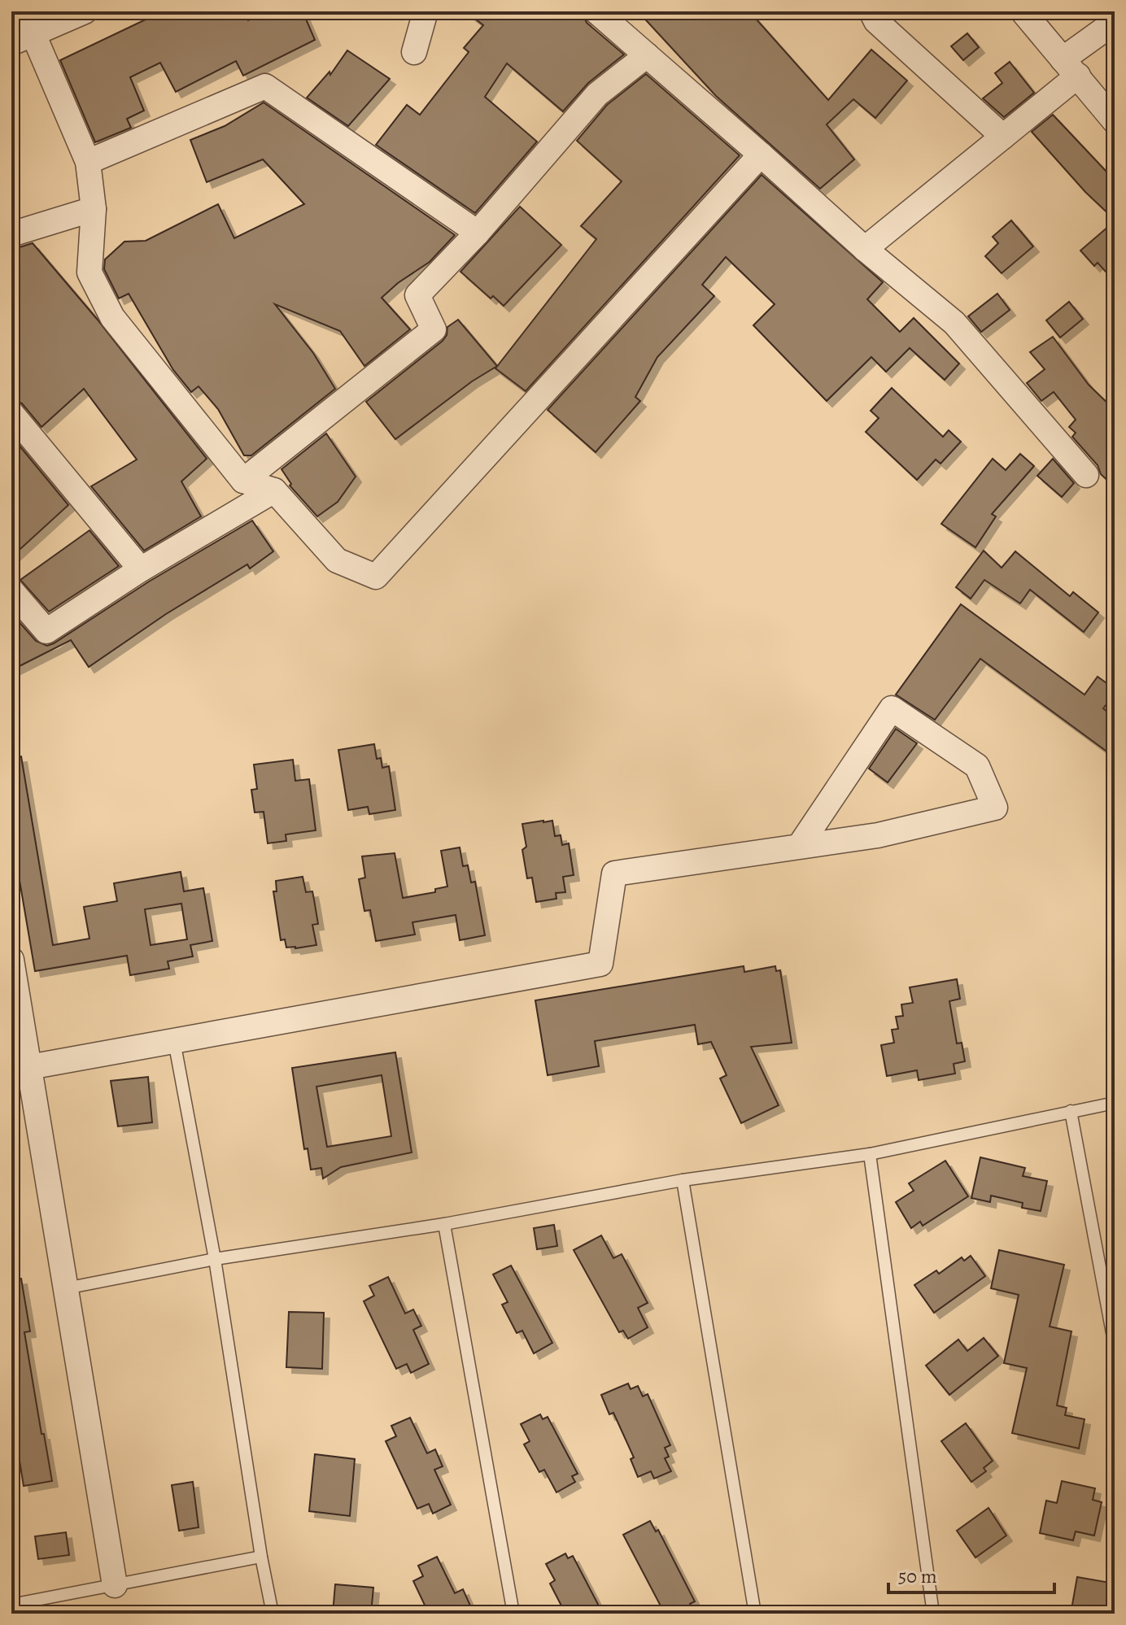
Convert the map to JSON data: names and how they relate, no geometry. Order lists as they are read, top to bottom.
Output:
{
  "scale_bar": "50 m"
}
